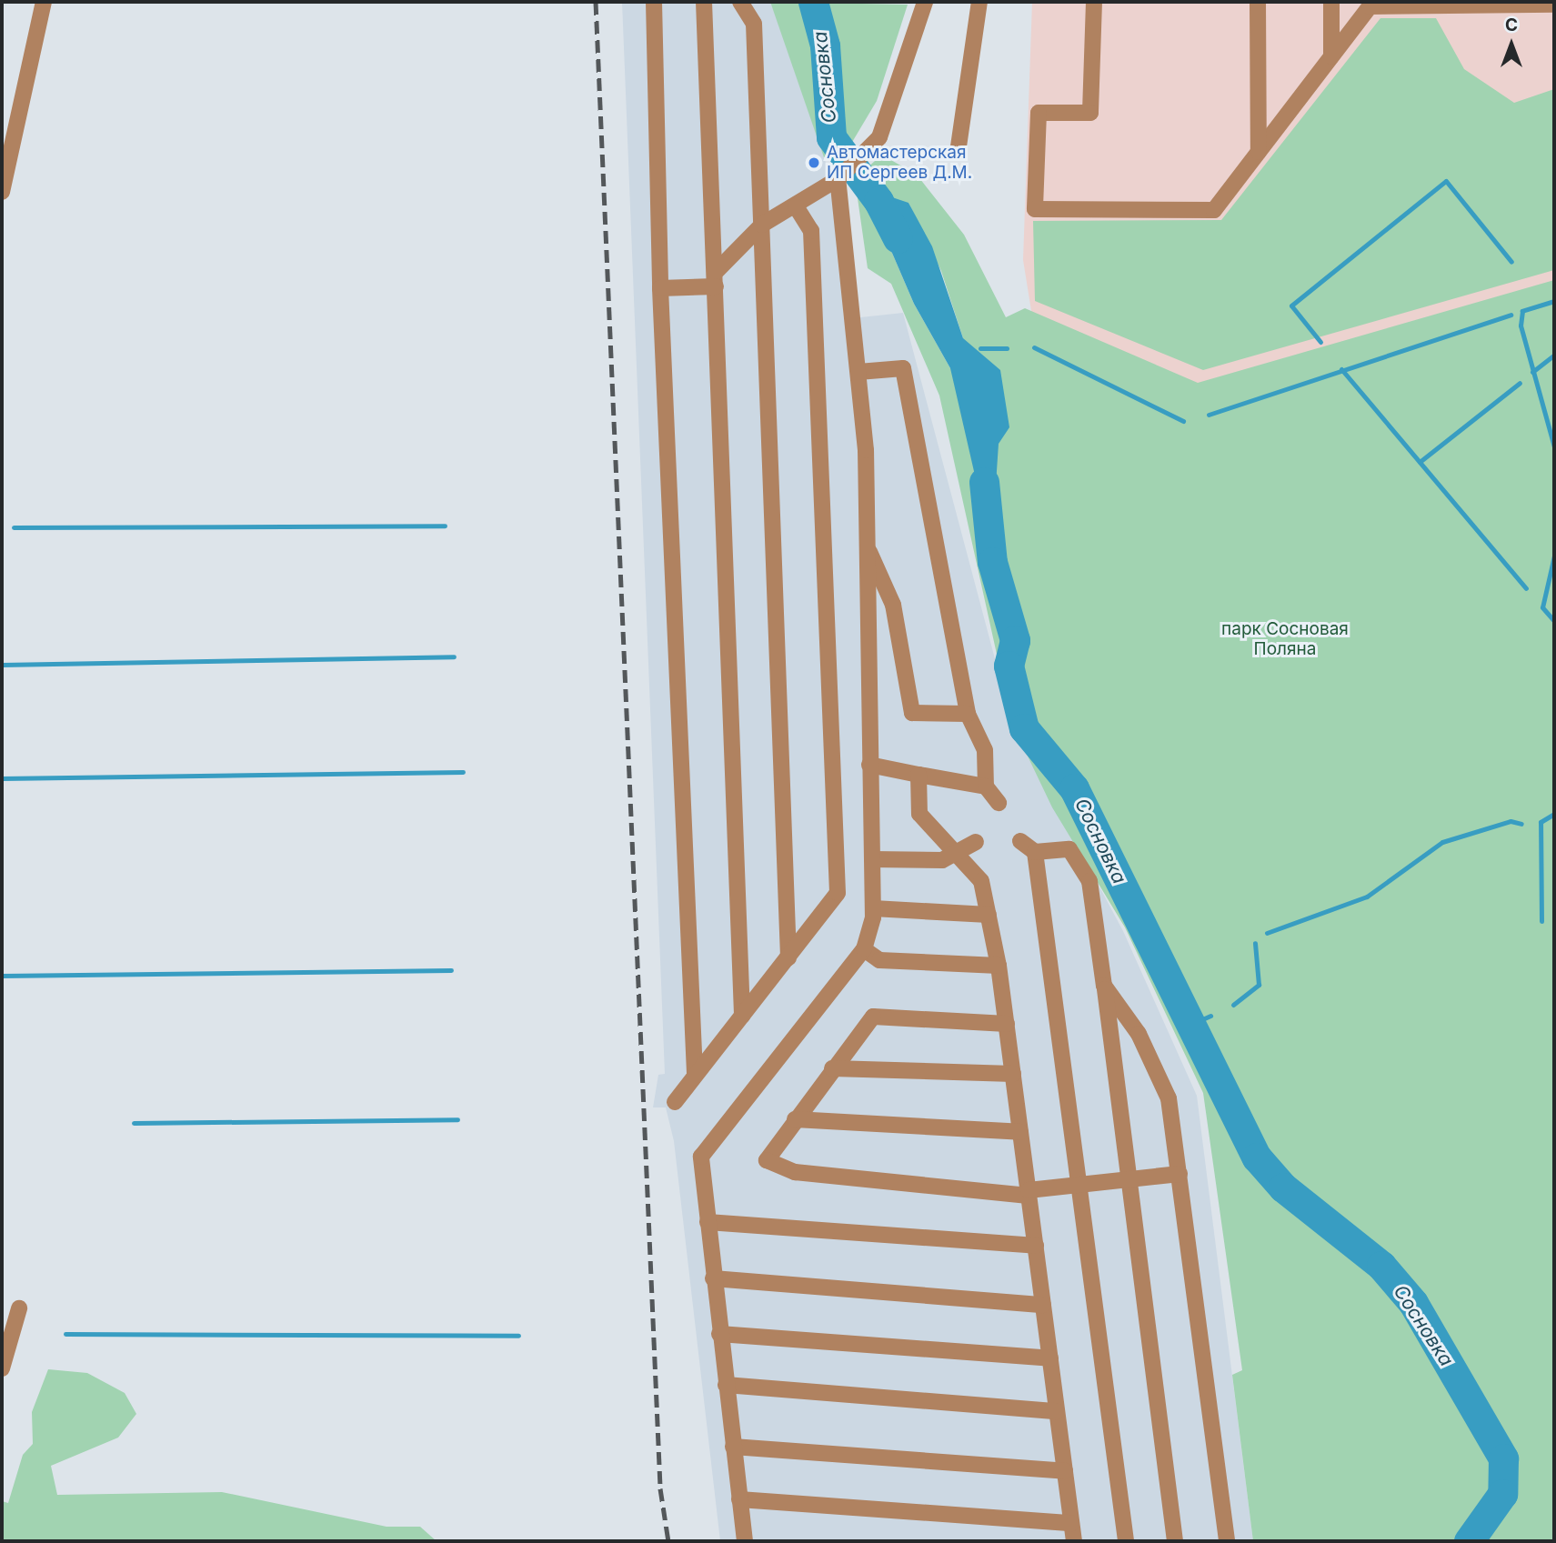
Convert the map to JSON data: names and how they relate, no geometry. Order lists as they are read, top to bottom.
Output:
{
  "water": ["Сосновка"],
  "parks": ["парк Сосновая Поляна"],
  "places": ["Автомастерская ИП Сергеев Д.М."],
  "north": "top"
}
